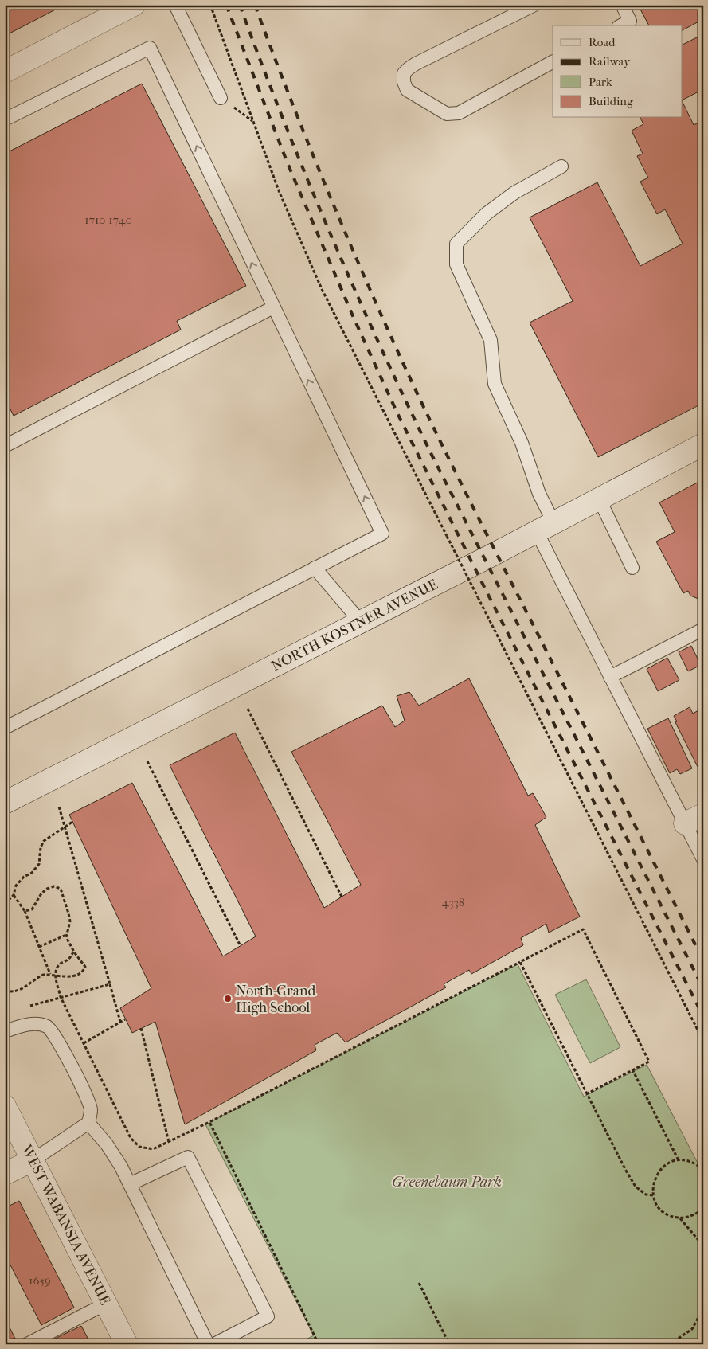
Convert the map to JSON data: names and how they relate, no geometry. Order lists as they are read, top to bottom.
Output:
{
  "streets": {
    "street": ["NORTH KOSTNER AVENUE", "WEST WABANSIA AVENUE"]
  },
  "parks": ["Greenebaum Park"],
  "places": ["North-Grand High School"],
  "house_numbers": ["1710-1740", "4338", "1659"],
  "legend": [
    "Road",
    "Railway",
    "Park",
    "Building"
  ]
}
